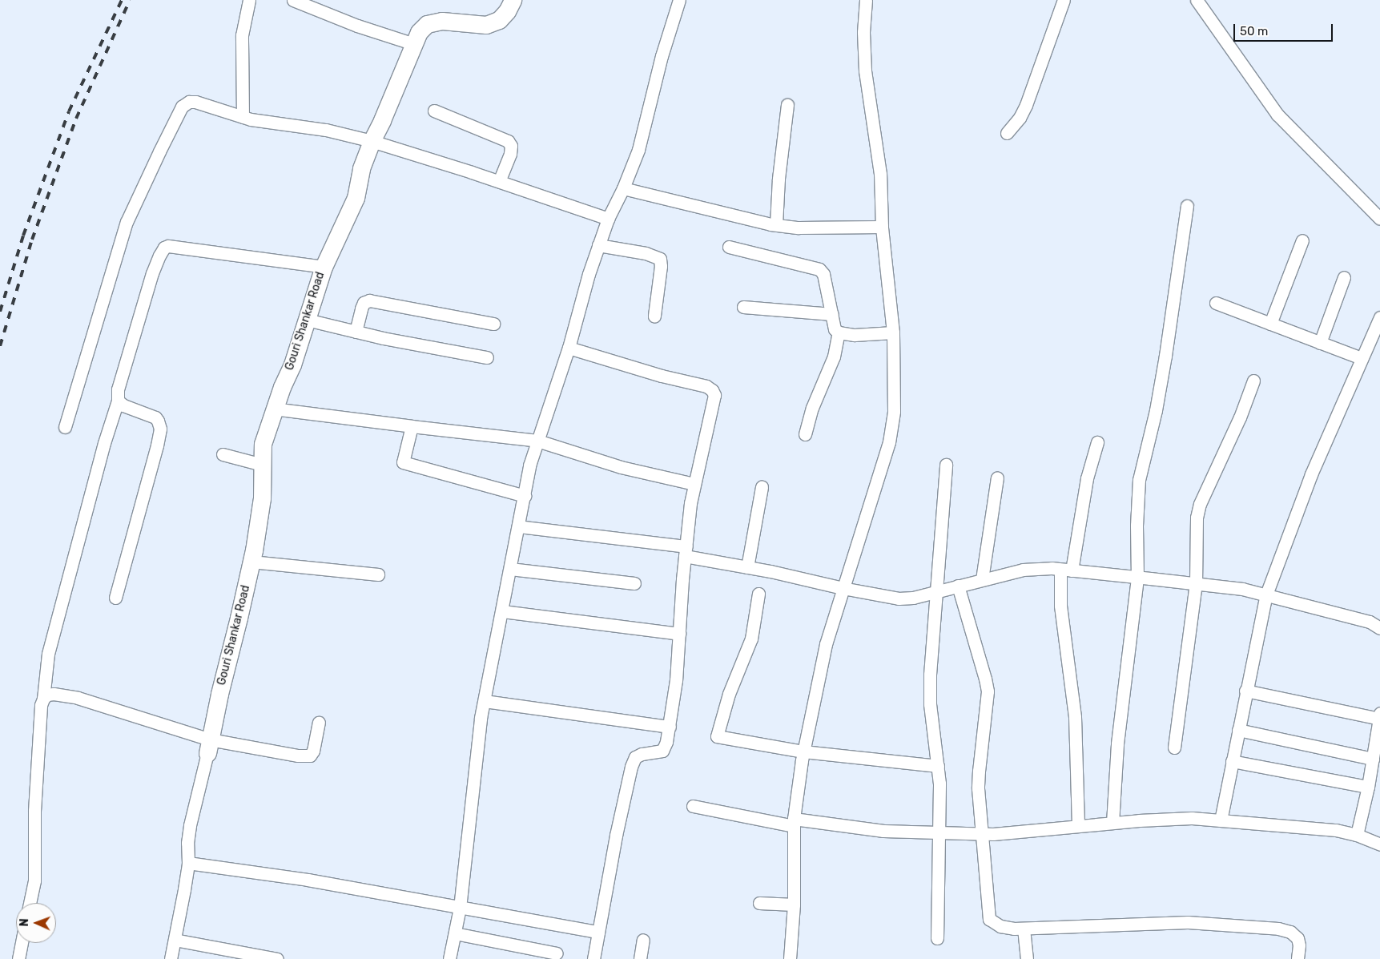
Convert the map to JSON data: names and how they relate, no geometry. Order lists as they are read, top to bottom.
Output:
{
  "streets": {
    "street": ["Gouri Shankar Road"]
  },
  "scale_bar": "50 m",
  "north": "left"
}
